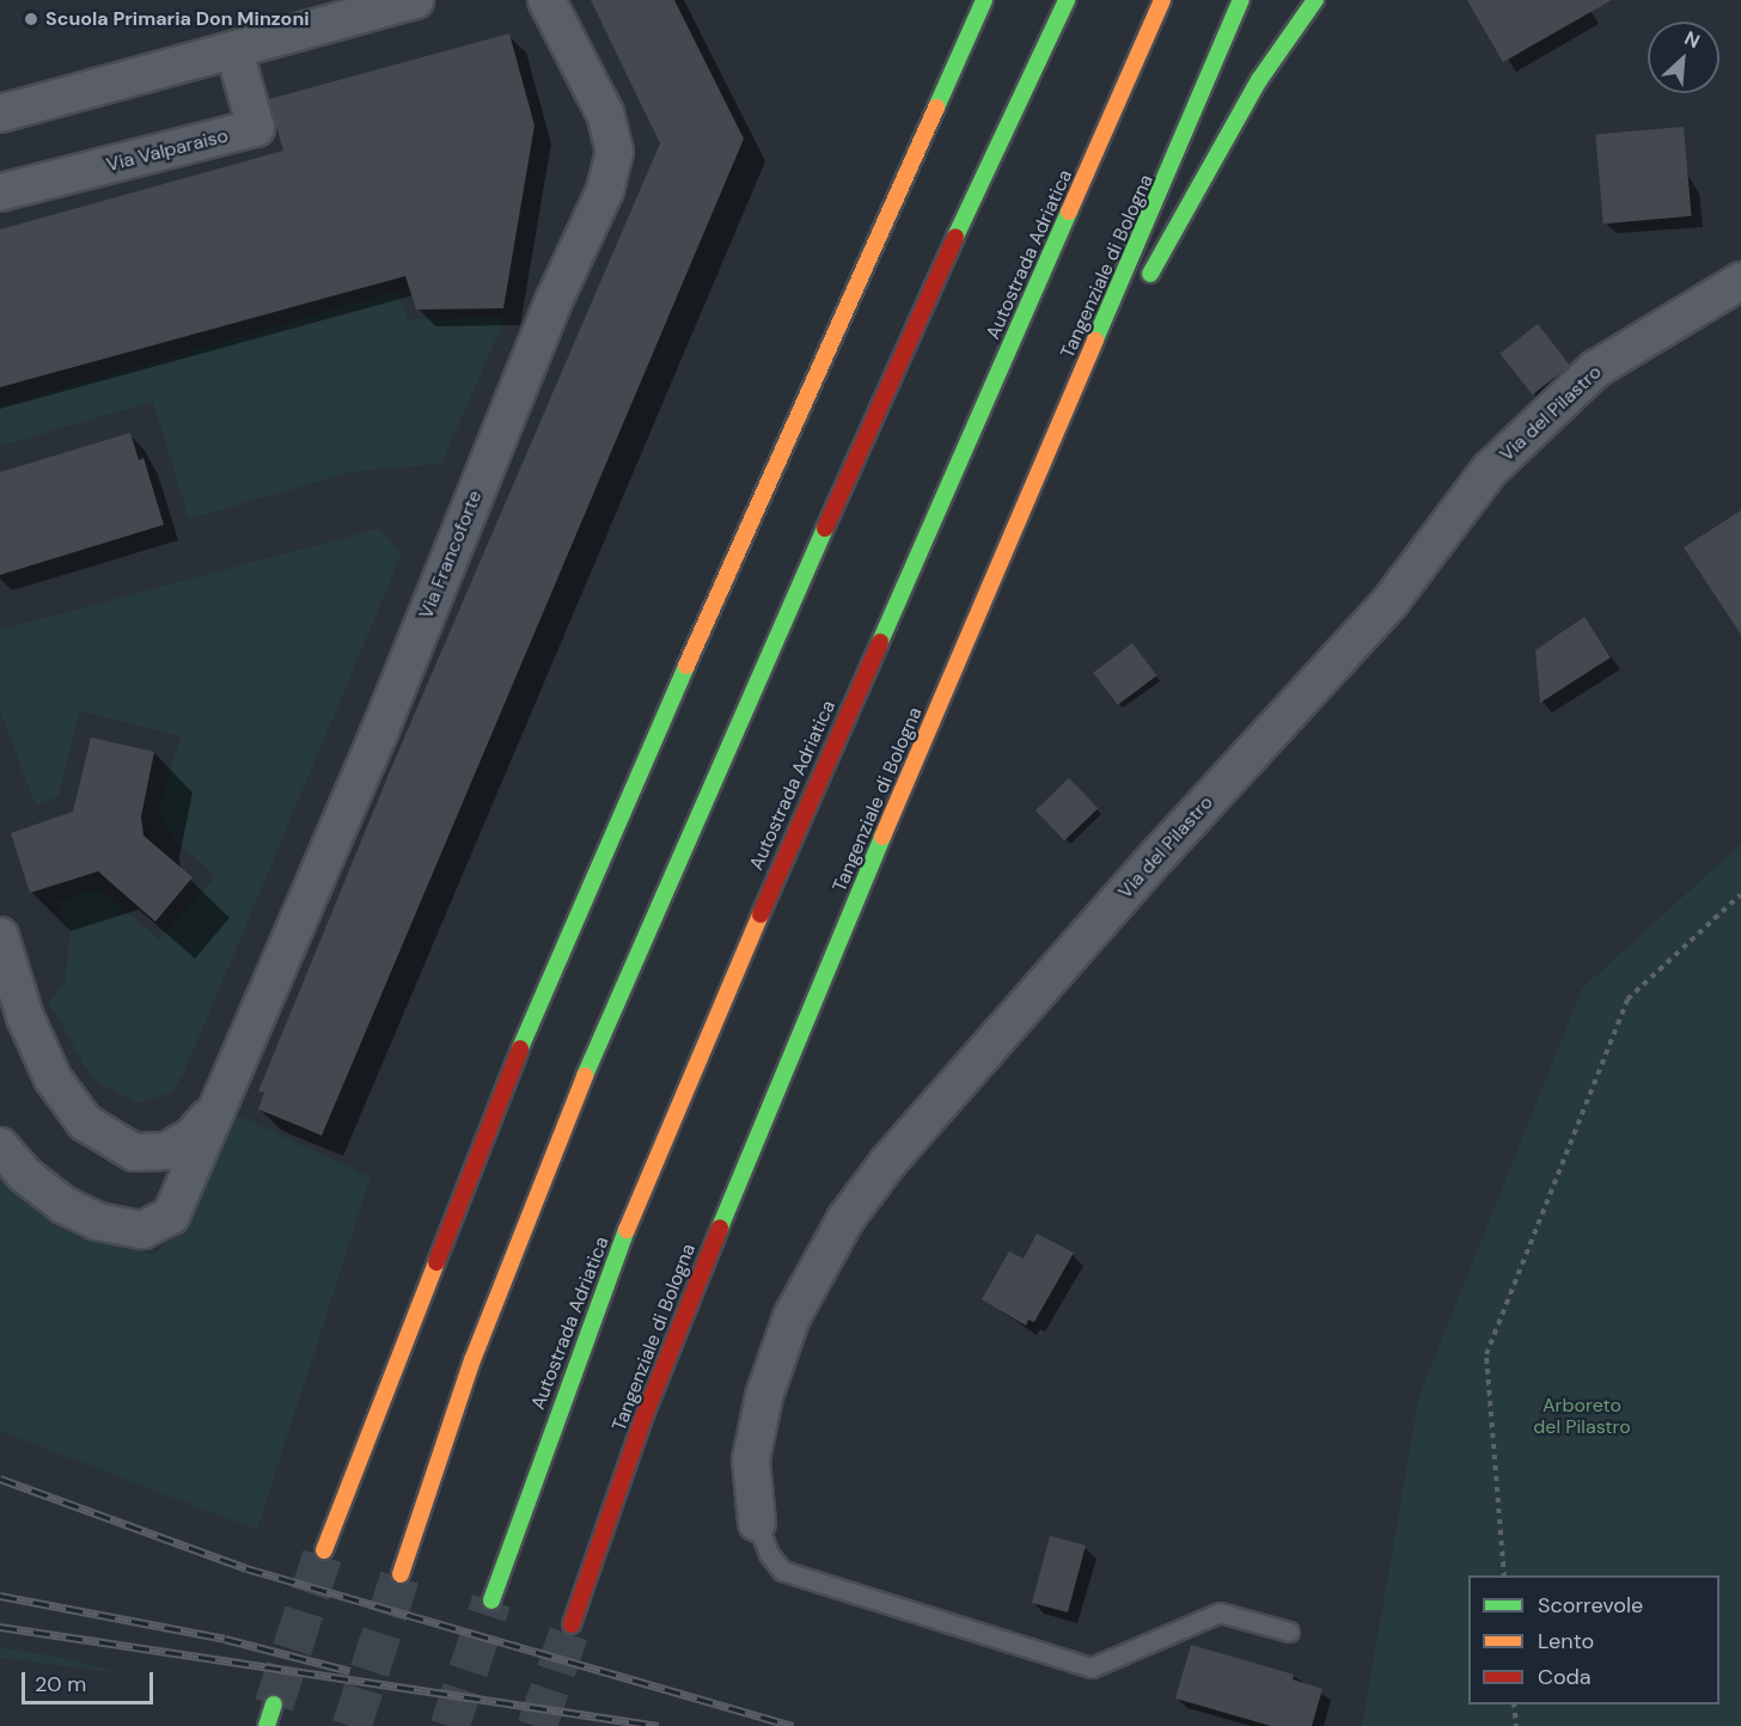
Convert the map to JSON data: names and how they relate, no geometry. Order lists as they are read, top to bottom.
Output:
{
  "streets": {
    "highway": ["Autostrada Adriatica", "Tangenziale di Bologna"],
    "street": ["Via Valparaiso", "Via del Pilastro", "Via Francoforte"]
  },
  "parks": ["Arboreto del Pilastro"],
  "places": ["Scuola Primaria Don Minzoni"],
  "legend": ["Scorrevole", "Lento", "Coda"],
  "scale_bar": "20 m",
  "north": "top right"
}
